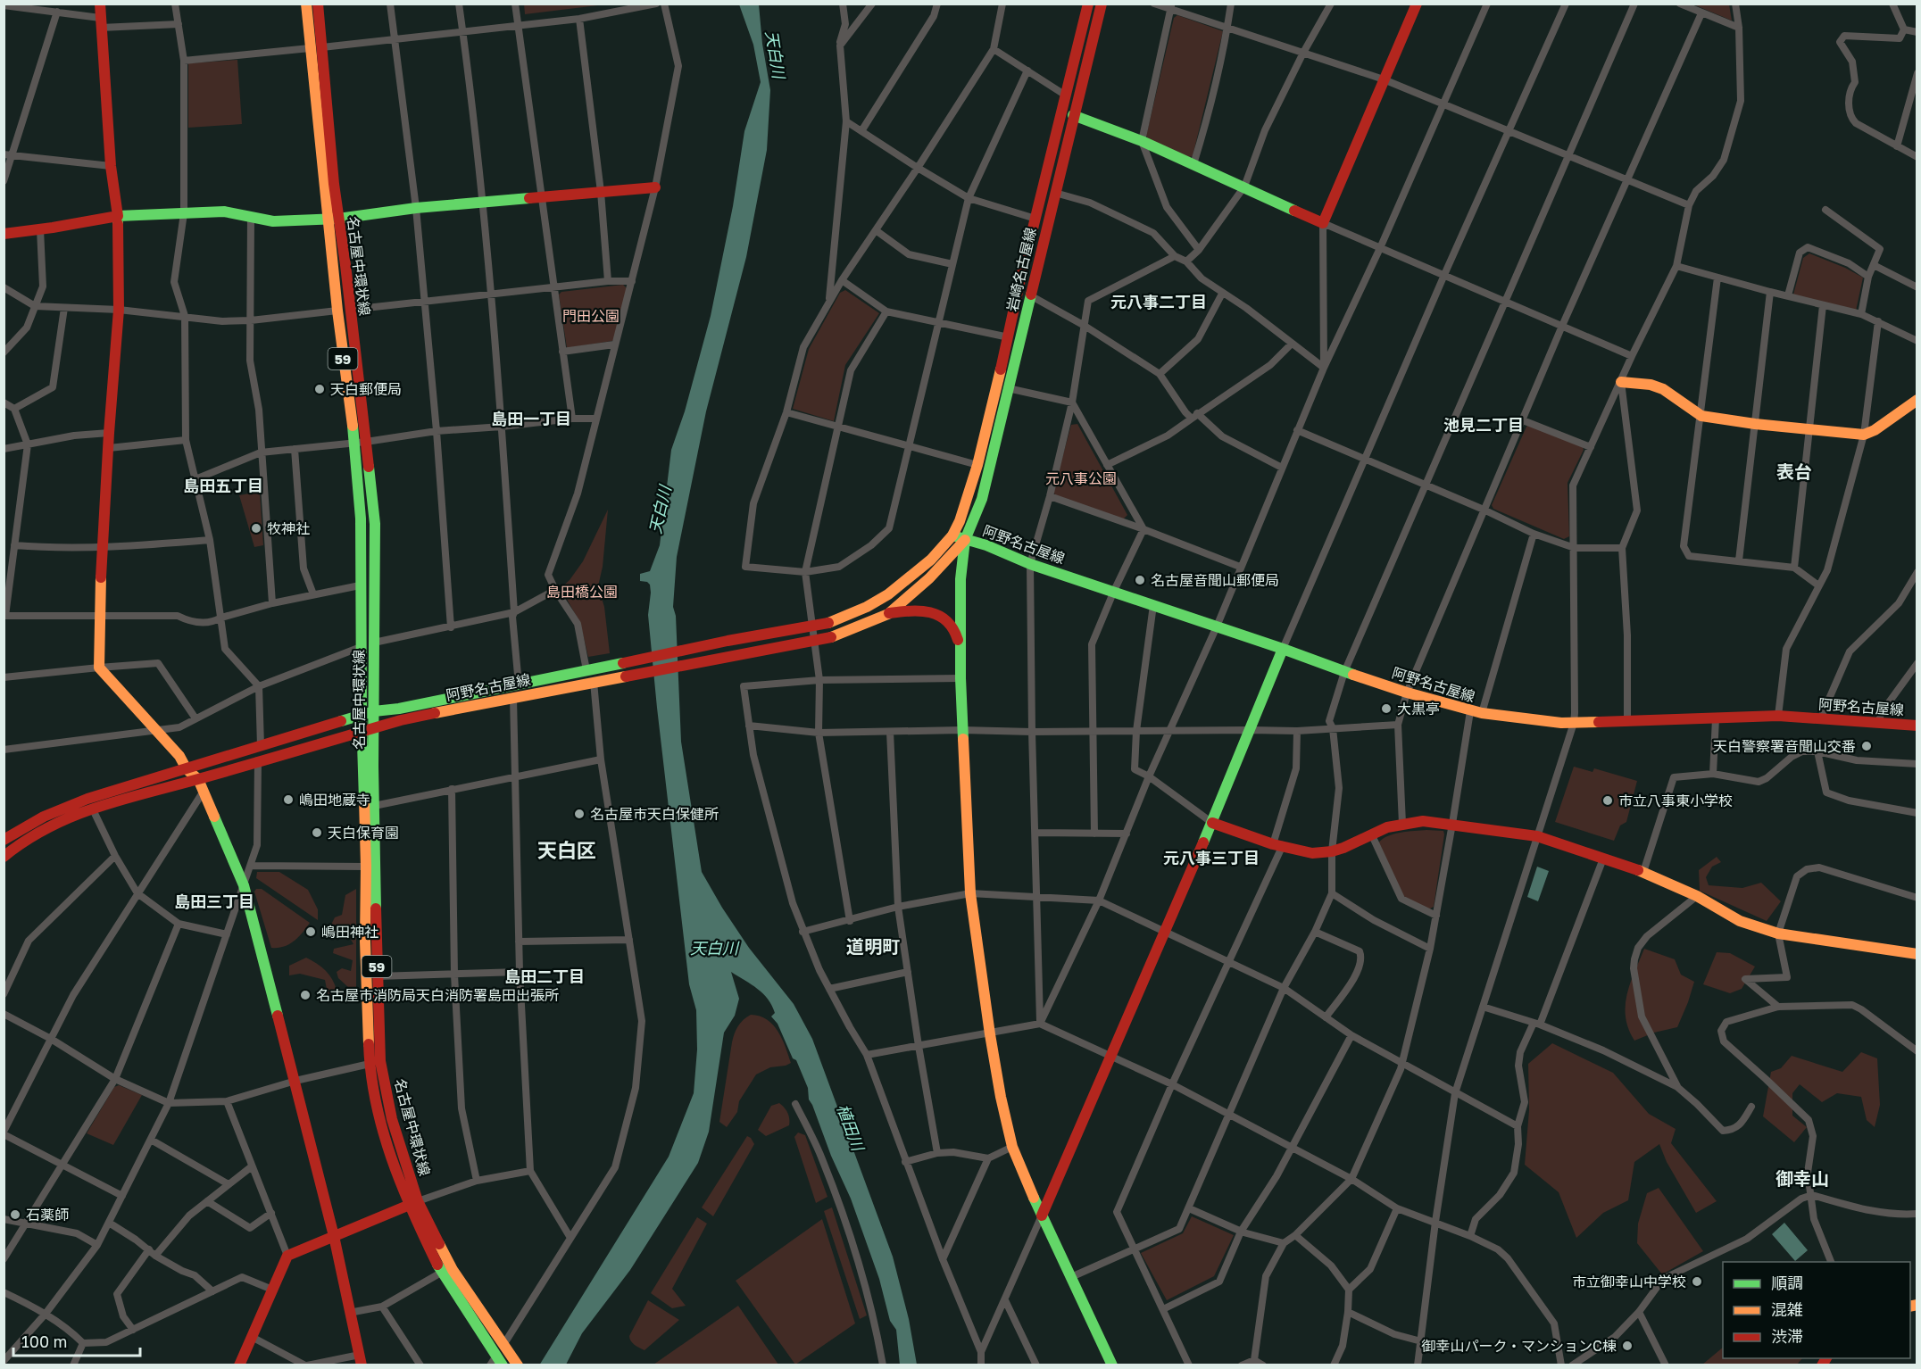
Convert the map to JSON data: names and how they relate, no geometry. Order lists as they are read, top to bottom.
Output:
{
  "streets": {
    "main road": [
      "名古屋中環状線",
      "岩崎名古屋線",
      "59",
      "阿野名古屋線"
    ]
  },
  "crossings": [
    ["名古屋中環状線", "阿野名古屋線"],
    ["岩崎名古屋線", "阿野名古屋線"]
  ],
  "districts": [
    "元八事二丁目",
    "島田一丁目",
    "池見二丁目",
    "表台",
    "島田五丁目",
    "天白区",
    "元八事三丁目",
    "島田三丁目",
    "道明町",
    "島田二丁目",
    "御幸山"
  ],
  "water": ["天白川", "植田川"],
  "parks": ["門田公園", "元八事公園", "島田橋公園"],
  "places": [
    "天白郵便局",
    "牧神社",
    "名古屋音聞山郵便局",
    "大黒亭",
    "天白警察署音聞山交番",
    "嶋田地蔵寺",
    "市立八事東小学校",
    "名古屋市天白保健所",
    "天白保育園",
    "嶋田神社",
    "名古屋市消防局天白消防署島田出張所",
    "石薬師",
    "市立御幸山中学校",
    "御幸山パーク・マンションC棟"
  ],
  "legend": ["順調", "混雑", "渋滞"],
  "scale_bar": "100 m"
}
